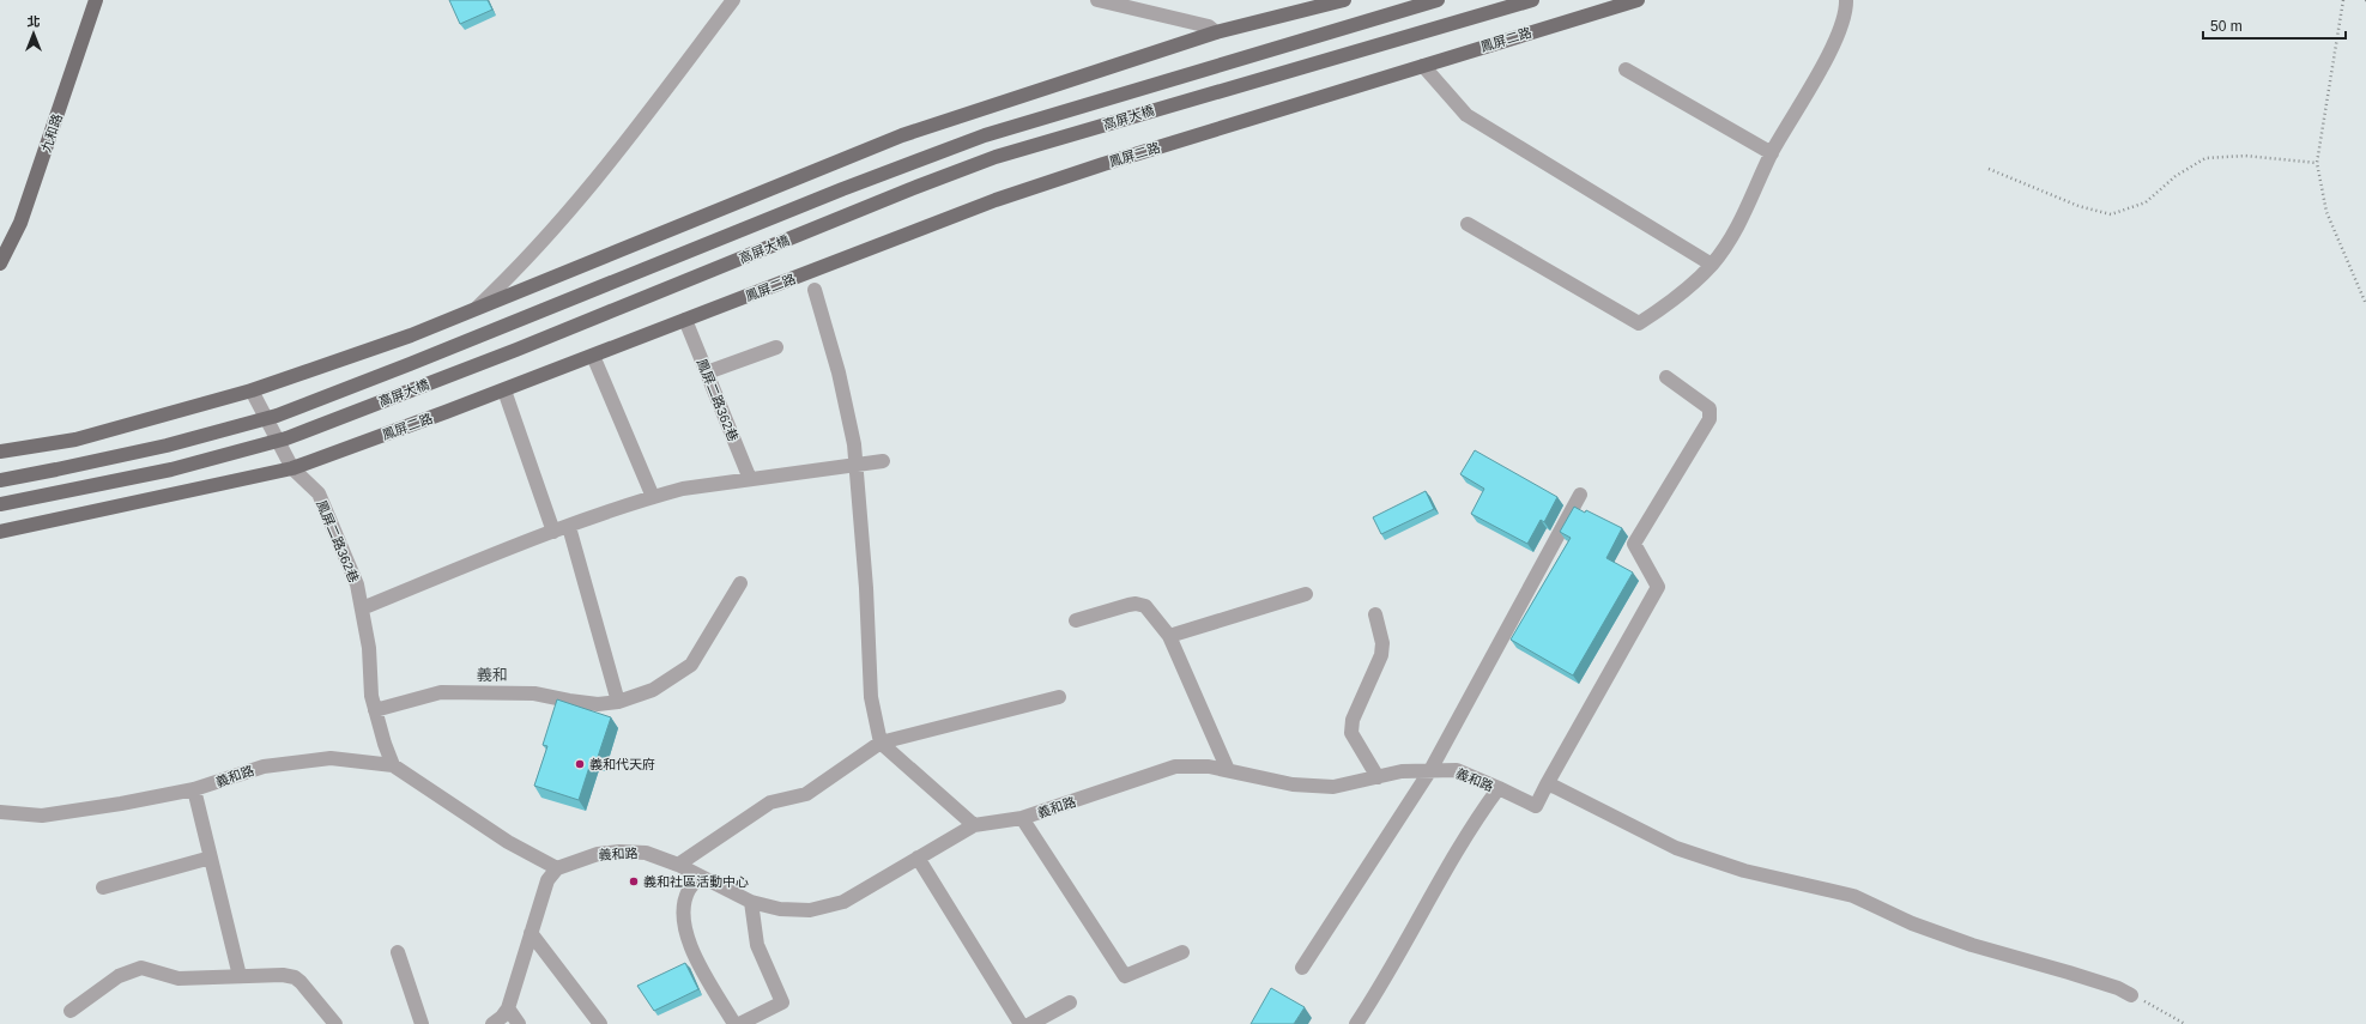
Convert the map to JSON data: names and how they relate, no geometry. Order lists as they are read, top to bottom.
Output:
{
  "streets": {
    "main road": ["鳳屏二路", "高屏大橋", "九和路"],
    "street": ["鳳屏二路362巷", "義和路"]
  },
  "crossings": [
    ["鳳屏二路", "鳳屏二路362巷"],
    ["鳳屏二路362巷", "義和路"]
  ],
  "districts": ["義和"],
  "places": ["義和代天府", "義和社區活動中心"],
  "scale_bar": "50 m",
  "north": "top"
}
